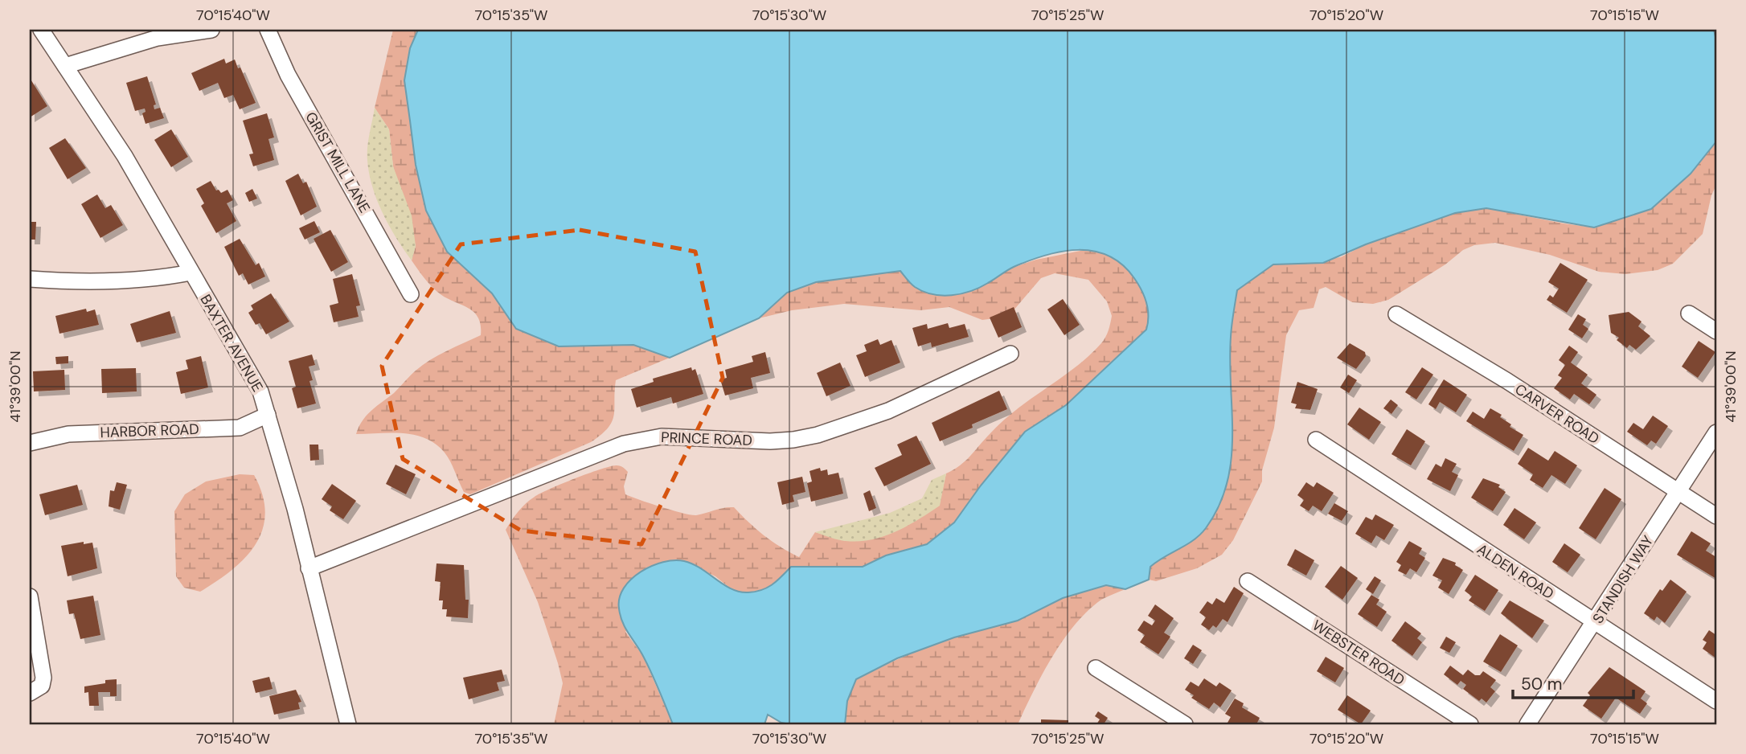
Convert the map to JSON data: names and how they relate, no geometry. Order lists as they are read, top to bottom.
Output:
{
  "streets": {
    "street": [
      "GRIST MILL LANE",
      "BAXTER AVENUE",
      "CARVER ROAD",
      "HARBOR ROAD",
      "PRINCE ROAD",
      "ALDEN ROAD",
      "STANDISH WAY",
      "WEBSTER ROAD"
    ]
  },
  "crossings": [
    ["BAXTER AVENUE", "HARBOR ROAD"],
    ["BAXTER AVENUE", "PRINCE ROAD"],
    ["CARVER ROAD", "STANDISH WAY"],
    ["ALDEN ROAD", "STANDISH WAY"]
  ],
  "scale_bar": "50 m",
  "coordinates": [
    "70°15'40\"W",
    "70°15'35\"W",
    "70°15'30\"W",
    "70°15'25\"W",
    "70°15'20\"W",
    "70°15'15\"W",
    "41°39'00\"N"
  ]
}
